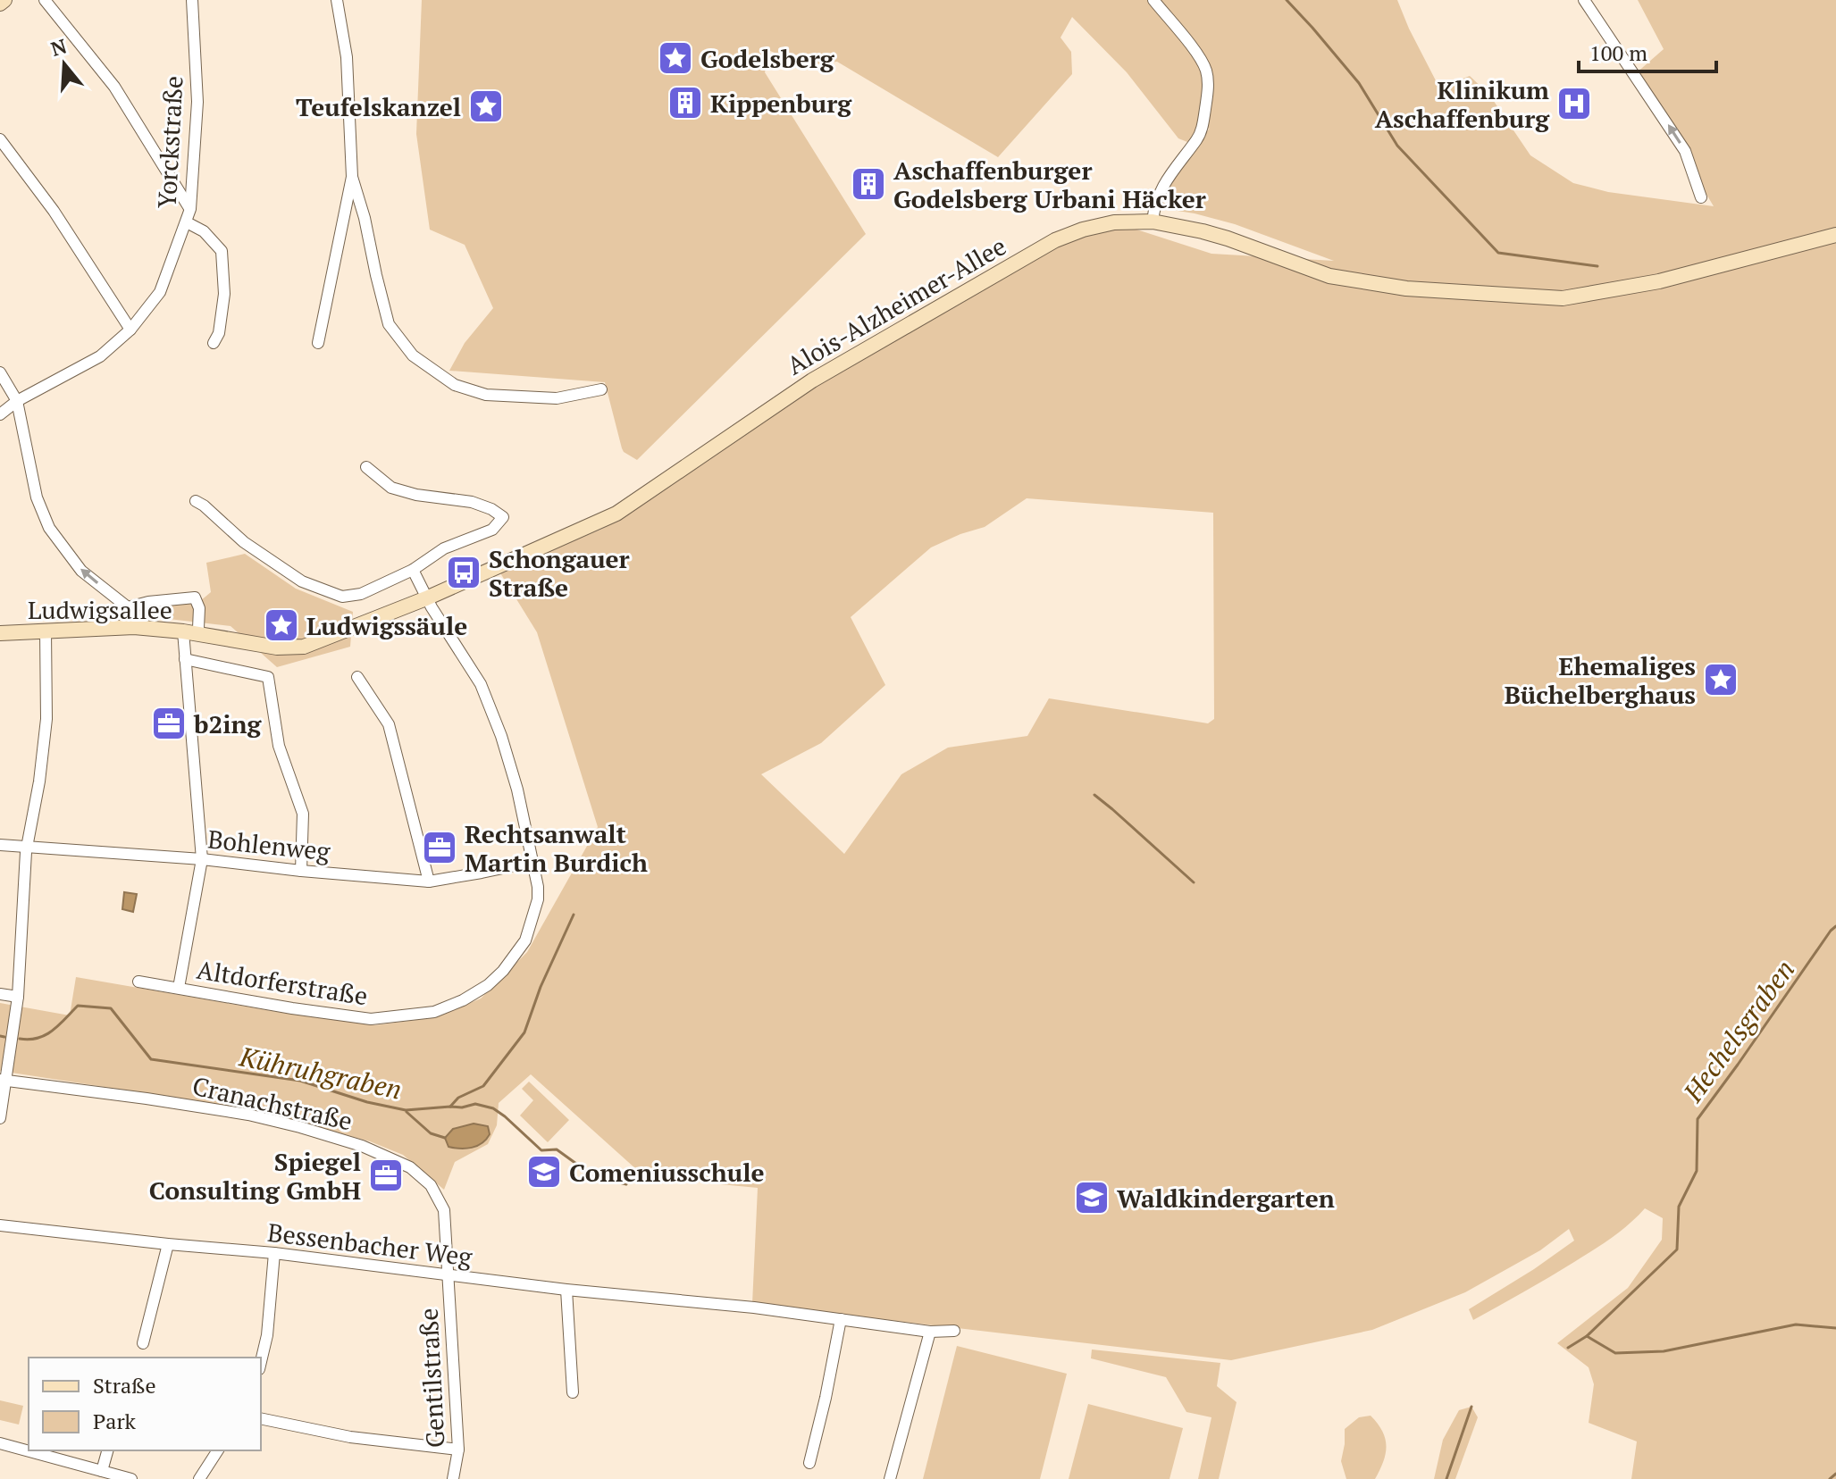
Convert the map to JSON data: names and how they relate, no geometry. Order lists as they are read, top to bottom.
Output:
{
  "streets": {
    "street": [
      "Yorckstraße",
      "Alois-Alzheimer-Allee",
      "Ludwigsallee",
      "Bohlenweg",
      "Altdorferstraße",
      "Cranachstraße",
      "Bessenbacher Weg",
      "Gentilstraße"
    ]
  },
  "crossings": [
    ["Alois-Alzheimer-Allee", "Ludwigsallee"],
    ["Alois-Alzheimer-Allee", "Altdorferstraße"],
    ["Ludwigsallee", "Altdorferstraße"],
    ["Bohlenweg", "Altdorferstraße"],
    ["Cranachstraße", "Bessenbacher Weg"],
    ["Cranachstraße", "Gentilstraße"],
    ["Bessenbacher Weg", "Gentilstraße"]
  ],
  "water": ["Hechelsgraben", "Kühruhgraben"],
  "places": {
    "place": [
      "Godelsberg",
      "Teufelskanzel",
      "Ludwigssäule",
      "Ehemaliges Büchelberghaus"
    ],
    "building": ["Kippenburg", "Aschaffenburger Godelsberg Urbani Häcker"],
    "hospital": ["Klinikum Aschaffenburg"],
    "bus stop": ["Schongauer Straße"],
    "office": ["b2ing", "Rechtsanwalt Martin Burdich", "Spiegel Consulting GmbH"],
    "school or university": ["Comeniusschule", "Waldkindergarten"]
  },
  "legend": ["Straße", "Park"],
  "scale_bar": "100 m",
  "north": "top"
}
